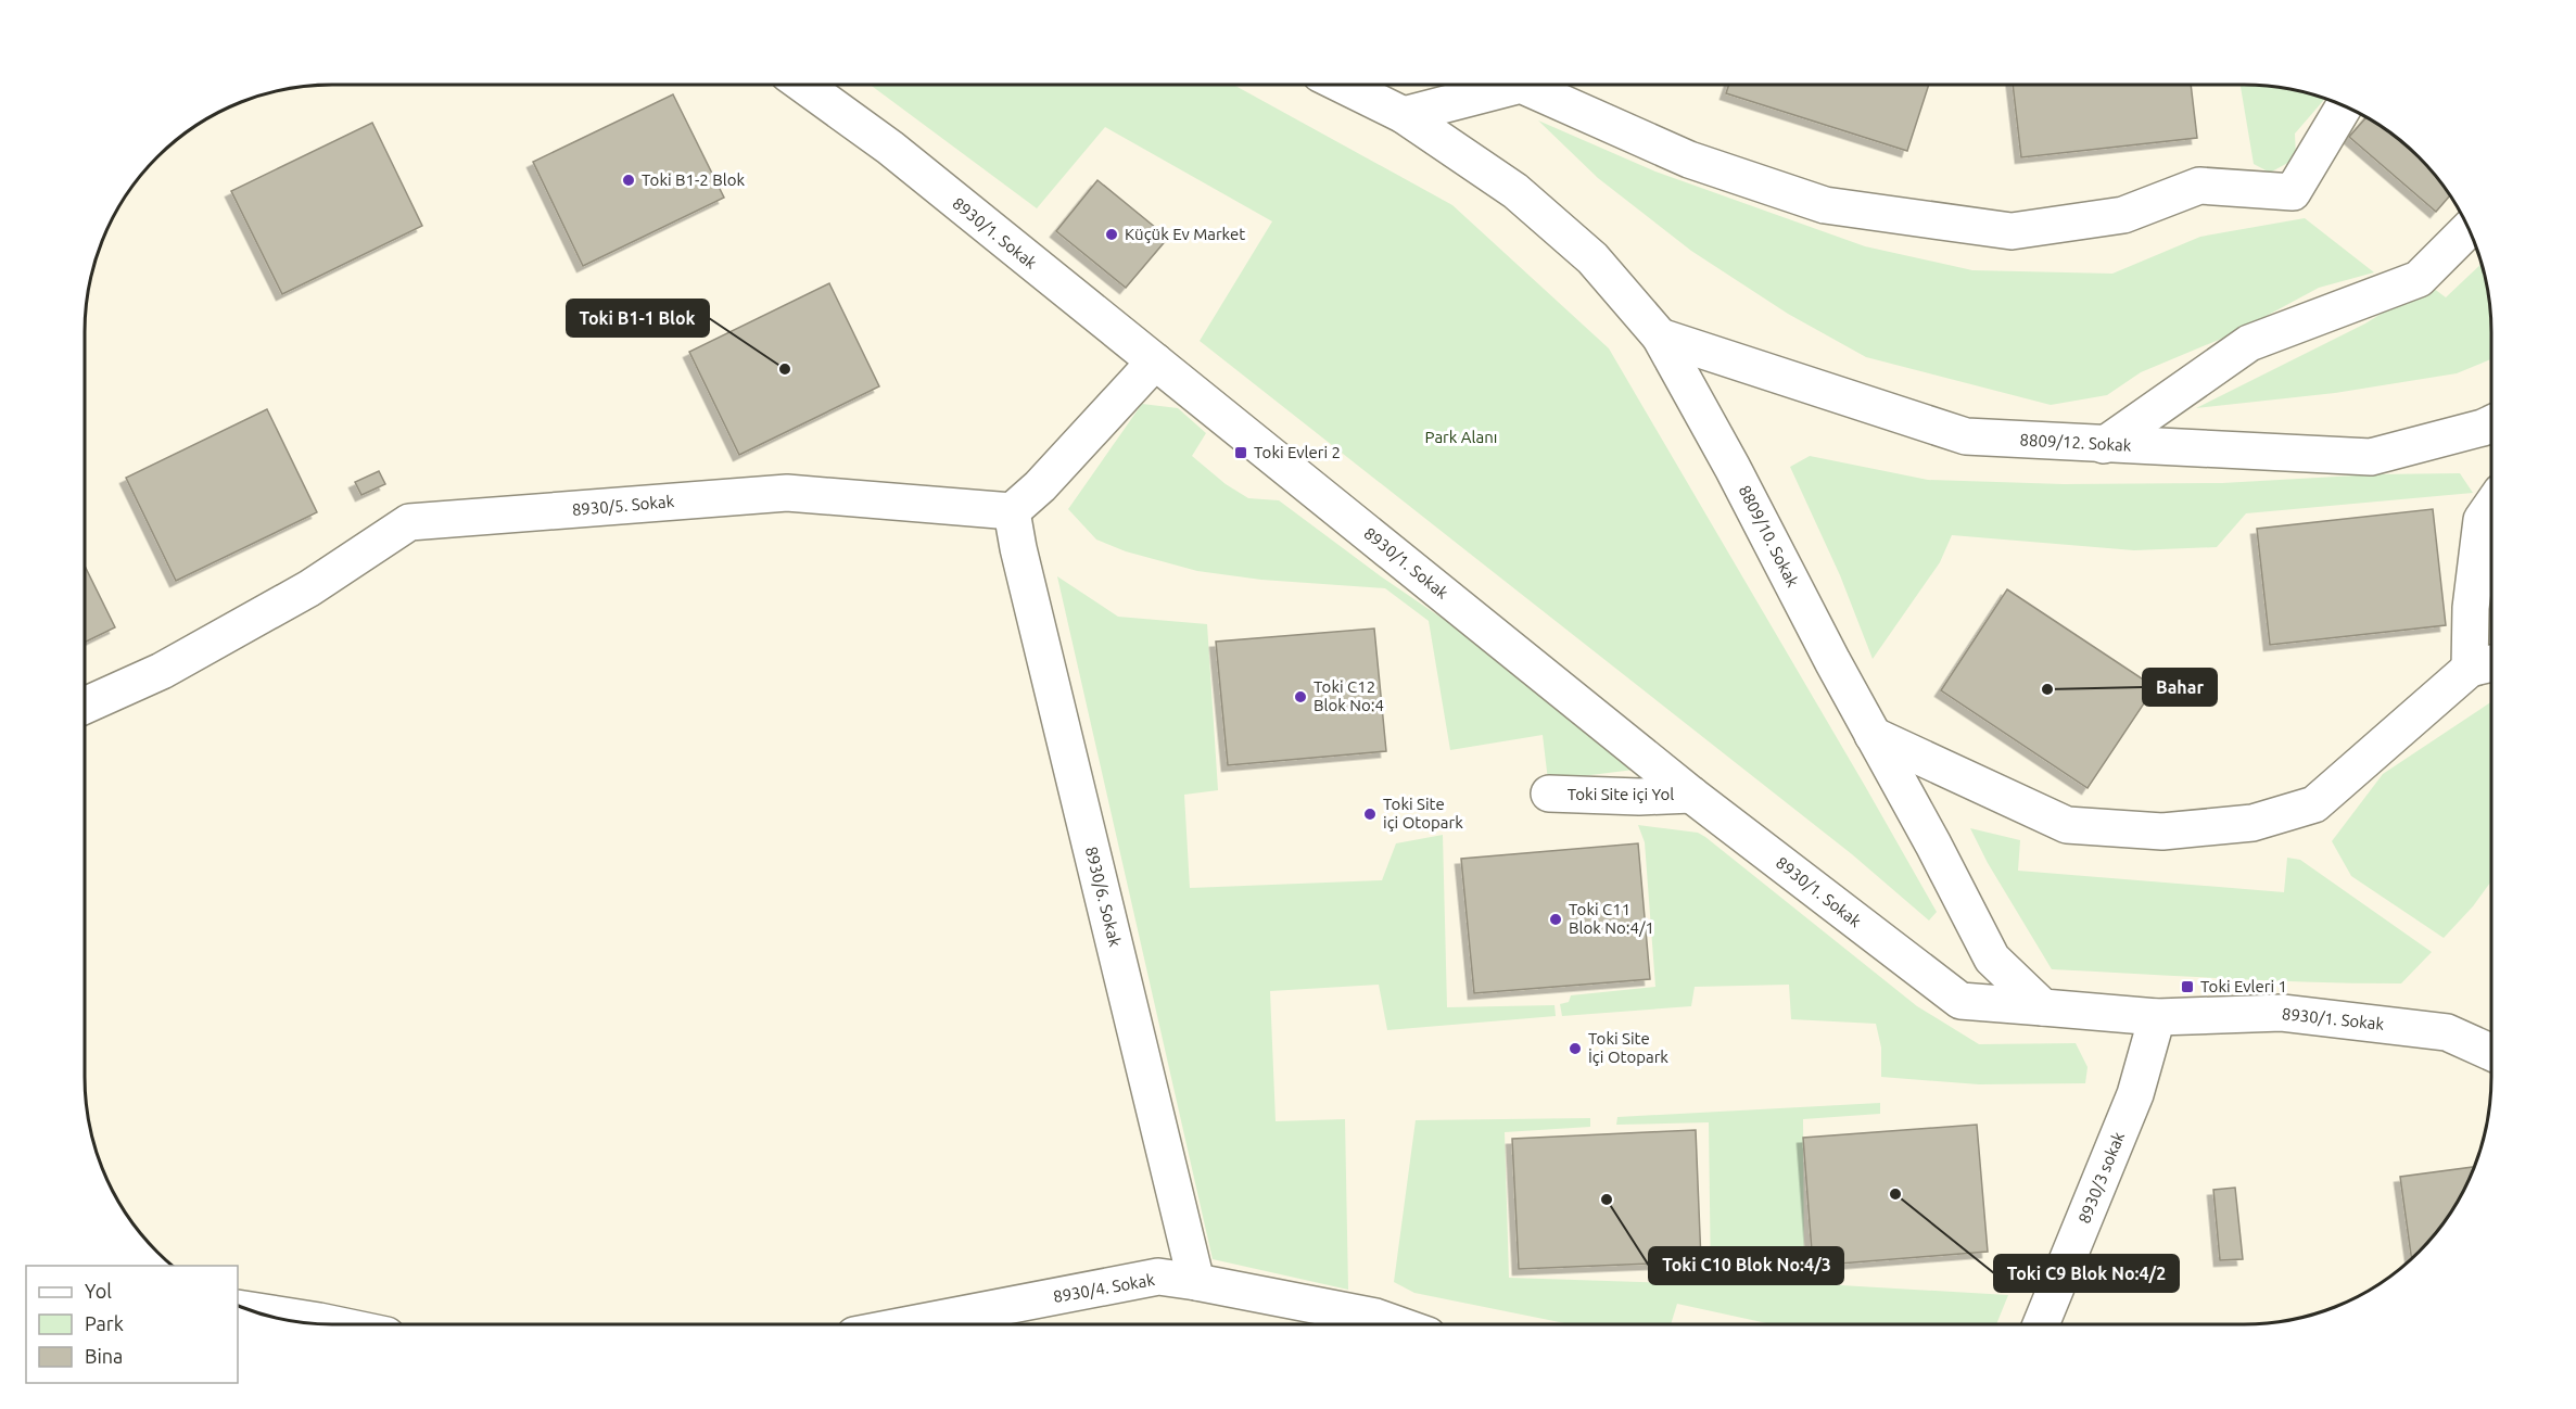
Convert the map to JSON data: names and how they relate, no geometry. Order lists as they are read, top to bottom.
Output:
{
  "streets": {
    "street": [
      "8930/1. Sokak",
      "8809/12. Sokak",
      "8930/5. Sokak",
      "8809/10. Sokak",
      "Toki Site içi Yol",
      "8930/6. Sokak",
      "8930/3 sokak",
      "8930/4. Sokak"
    ]
  },
  "crossings": [
    ["8930/1. Sokak", "8809/10. Sokak"],
    ["8930/1. Sokak", "Toki Site içi Yol"],
    ["8930/1. Sokak", "8930/3 sokak"],
    ["8809/12. Sokak", "8809/10. Sokak"],
    ["8930/5. Sokak", "8930/6. Sokak"],
    ["8930/6. Sokak", "8930/4. Sokak"]
  ],
  "parks": ["Park Alanı"],
  "places": {
    "other": [
      "Toki B1-2 Blok",
      "Küçük Ev Market",
      "Toki B1-1 Blok",
      "Bahar",
      "Toki C12 Blok No:4",
      "Toki Site içi Otopark",
      "Toki C11 Blok No:4/1",
      "Toki Site İçi Otopark",
      "Toki C9 Blok No:4/2",
      "Toki C10 Blok No:4/3"
    ],
    "transit": ["Toki Evleri 2", "Toki Evleri 1"]
  },
  "legend": ["Yol", "Park", "Bina"]
}
